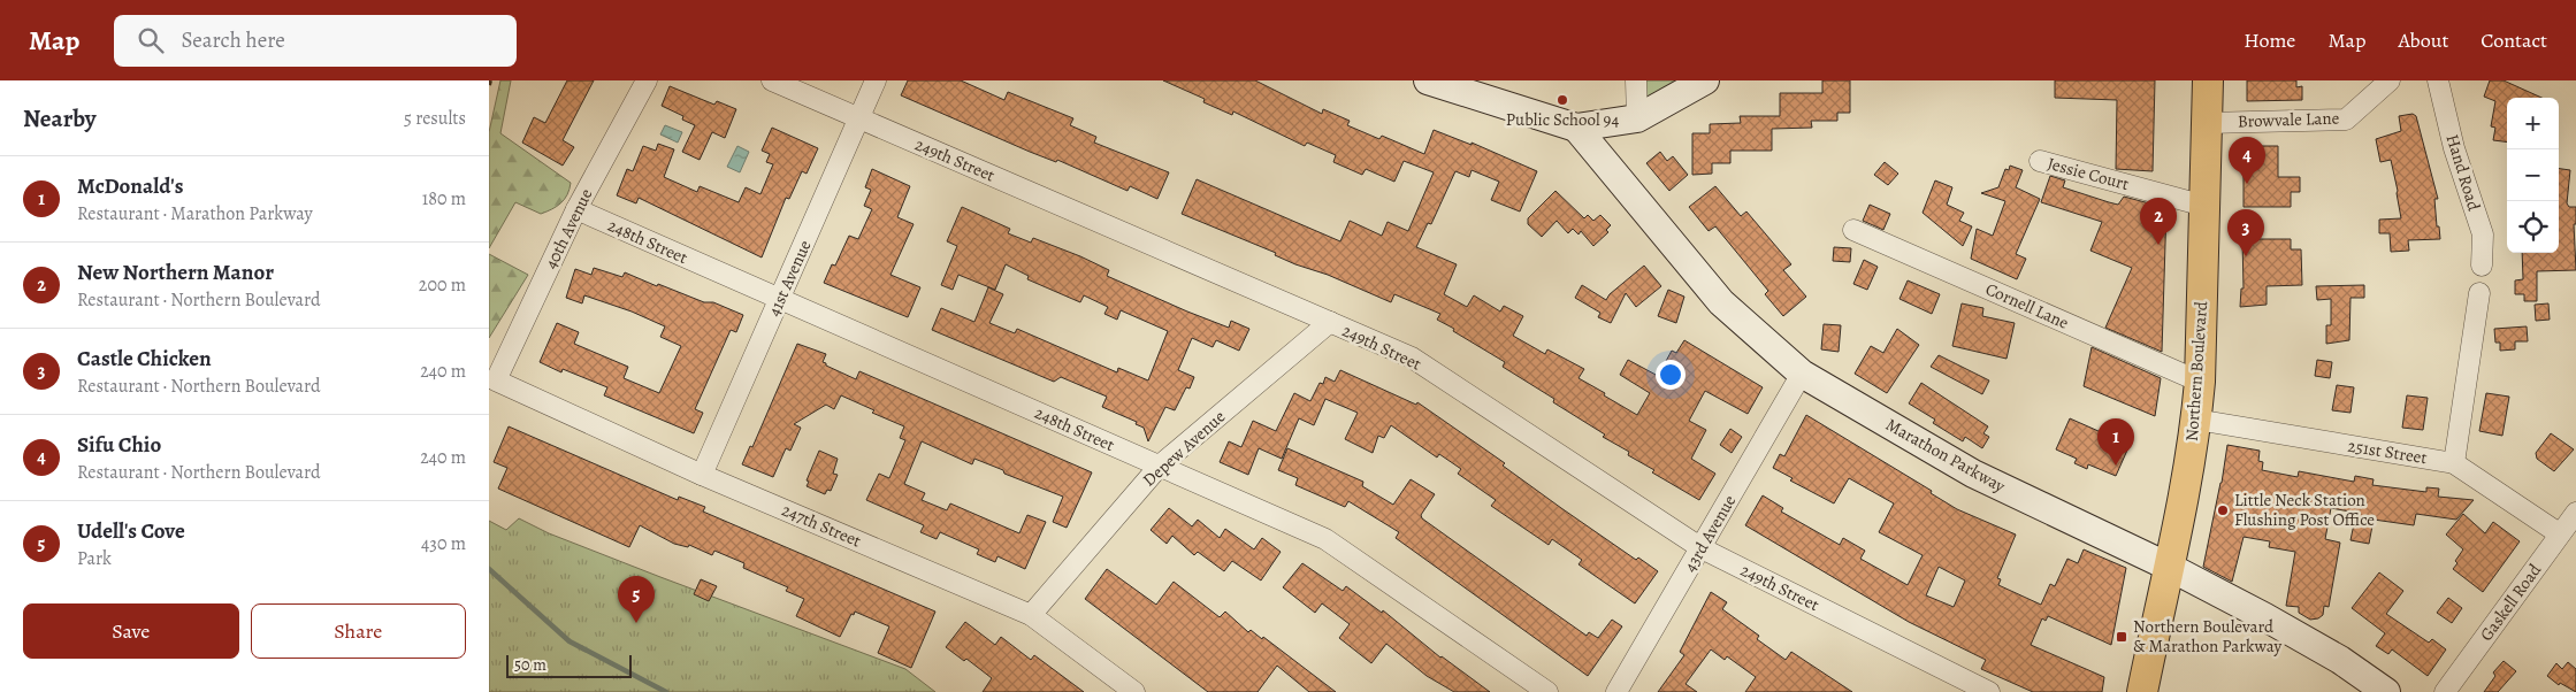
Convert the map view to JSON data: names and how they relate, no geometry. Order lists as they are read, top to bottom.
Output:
{
  "streets": {
    "main road": ["Northern Boulevard"],
    "street": [
      "Browvale Lane",
      "249th Street",
      "Hand Road",
      "Jessie Court",
      "40th Avenue",
      "248th Street",
      "41st Avenue",
      "Cornell Lane",
      "Depew Avenue",
      "251st Street",
      "Marathon Parkway",
      "247th Street",
      "43rd Avenue",
      "Gaskell Road"
    ]
  },
  "crossings": [
    ["Browvale Lane", "Northern Boulevard"],
    ["249th Street", "41st Avenue"],
    ["249th Street", "Depew Avenue"],
    ["249th Street", "43rd Avenue"],
    ["Jessie Court", "Northern Boulevard"],
    ["40th Avenue", "248th Street"],
    ["40th Avenue", "247th Street"],
    ["248th Street", "41st Avenue"],
    ["248th Street", "Depew Avenue"],
    ["41st Avenue", "247th Street"],
    ["Cornell Lane", "Northern Boulevard"],
    ["Northern Boulevard", "251st Street"],
    ["Northern Boulevard", "Marathon Parkway"],
    ["Depew Avenue", "247th Street"],
    ["251st Street", "Gaskell Road"],
    ["Marathon Parkway", "43rd Avenue"]
  ],
  "places": {
    "other": ["Public School 94", "Little Neck Station Flushing Post Office"],
    "transit": ["Northern Boulevard & Marathon Parkway"]
  },
  "scale_bar": "50 m",
  "page": {
    "header": "Map",
    "search": "Search here",
    "nav": [
      "Home",
      "Map",
      "About",
      "Contact"
    ],
    "heading": ["Nearby", "5 results"],
    "map_buttons": ["+", "−"],
    "pins": [
      "4",
      "2",
      "3",
      "1",
      "5"
    ],
    "list": [
      {
        "mark": "1",
        "name": "McDonald's",
        "note": "Restaurant · Marathon Parkway",
        "value": "180 m"
      },
      {
        "mark": "2",
        "name": "New Northern Manor",
        "note": "Restaurant · Northern Boulevard",
        "value": "200 m"
      },
      {
        "mark": "3",
        "name": "Castle Chicken",
        "note": "Restaurant · Northern Boulevard",
        "value": "240 m"
      },
      {
        "mark": "4",
        "name": "Sifu Chio",
        "note": "Restaurant · Northern Boulevard",
        "value": "240 m"
      },
      {
        "mark": "5",
        "name": "Udell's Cove",
        "note": "Park",
        "value": "430 m"
      }
    ],
    "buttons": ["Save", "Share"],
    "scale": "50 m"
  }
}
